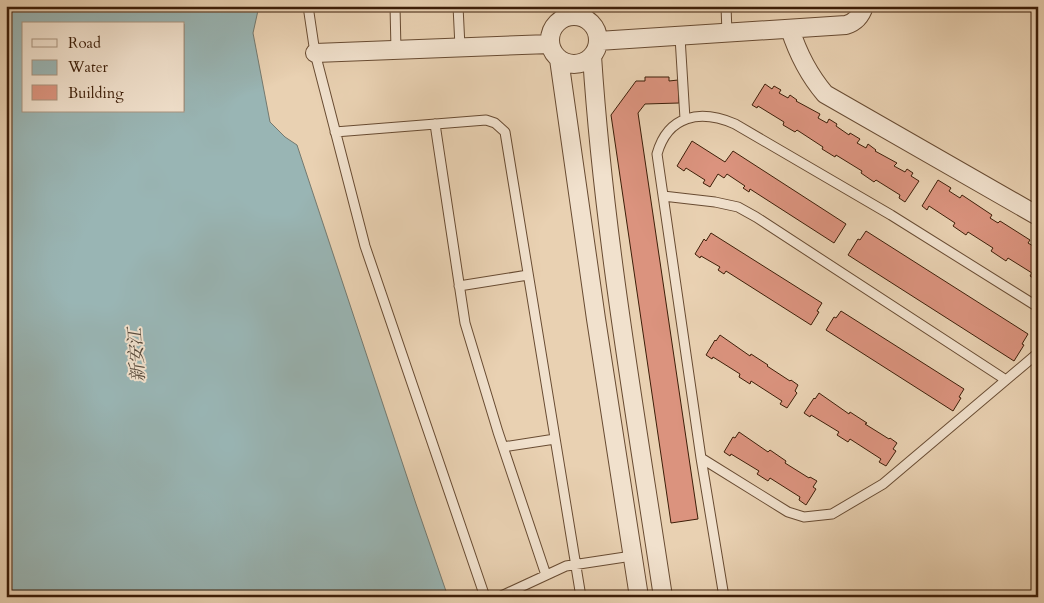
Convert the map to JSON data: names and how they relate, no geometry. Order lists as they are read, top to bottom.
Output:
{
  "water": ["新安江"],
  "legend": ["Road", "Water", "Building"]
}
